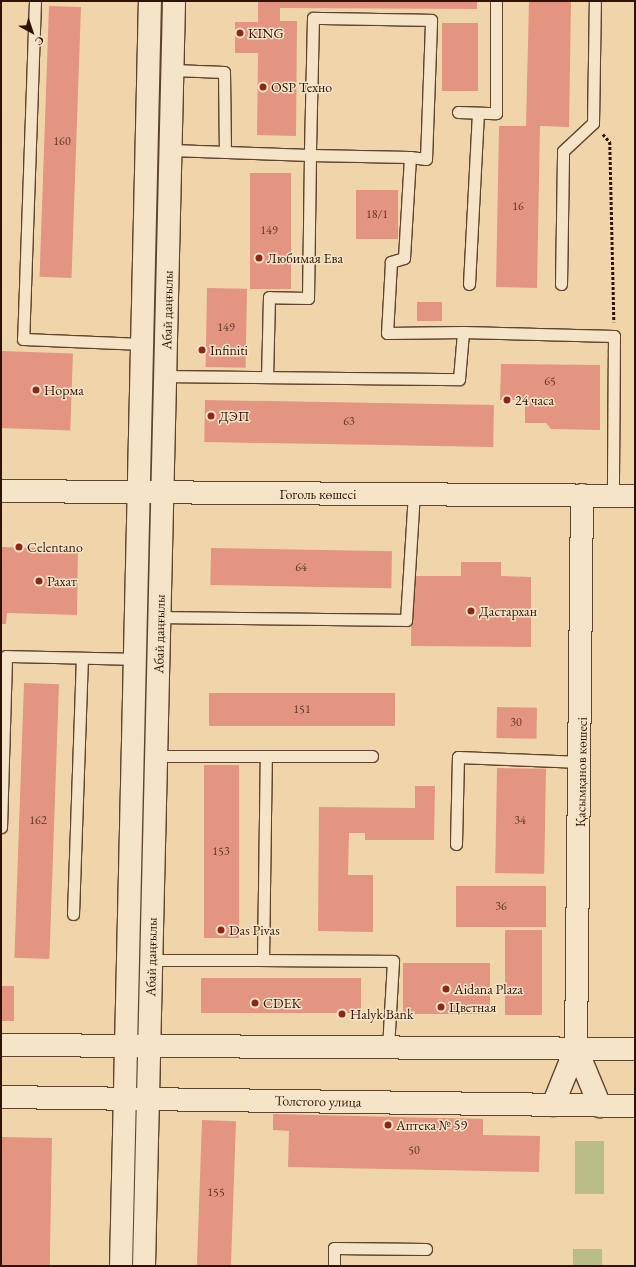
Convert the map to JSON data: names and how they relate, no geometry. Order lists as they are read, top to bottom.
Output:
{
  "streets": {
    "street": [
      "Абай даңғылы",
      "Гоголь көшесі",
      "Қасымқанов көшесі",
      "Толстого улица"
    ]
  },
  "crossings": [
    ["Абай даңғылы", "Гоголь көшесі"],
    ["Абай даңғылы", "Толстого улица"],
    ["Гоголь көшесі", "Қасымқанов көшесі"],
    ["Қасымқанов көшесі", "Толстого улица"]
  ],
  "places": [
    "KING",
    "OSP Техно",
    "Любимая Ева",
    "Infiniti",
    "Норма",
    "24 часа",
    "ДЭП",
    "Celentano",
    "Рахат",
    "Дастархан",
    "Das Pivas",
    "Aidana Plaza",
    "CDEK",
    "Цветная",
    "Halyk Bank",
    "Аптека № 59"
  ],
  "house_numbers": [
    "160",
    "16",
    "18/1",
    "149",
    "149",
    "65",
    "63",
    "64",
    "151",
    "30",
    "162",
    "34",
    "153",
    "36",
    "50",
    "155"
  ],
  "north": "bottom right"
}
